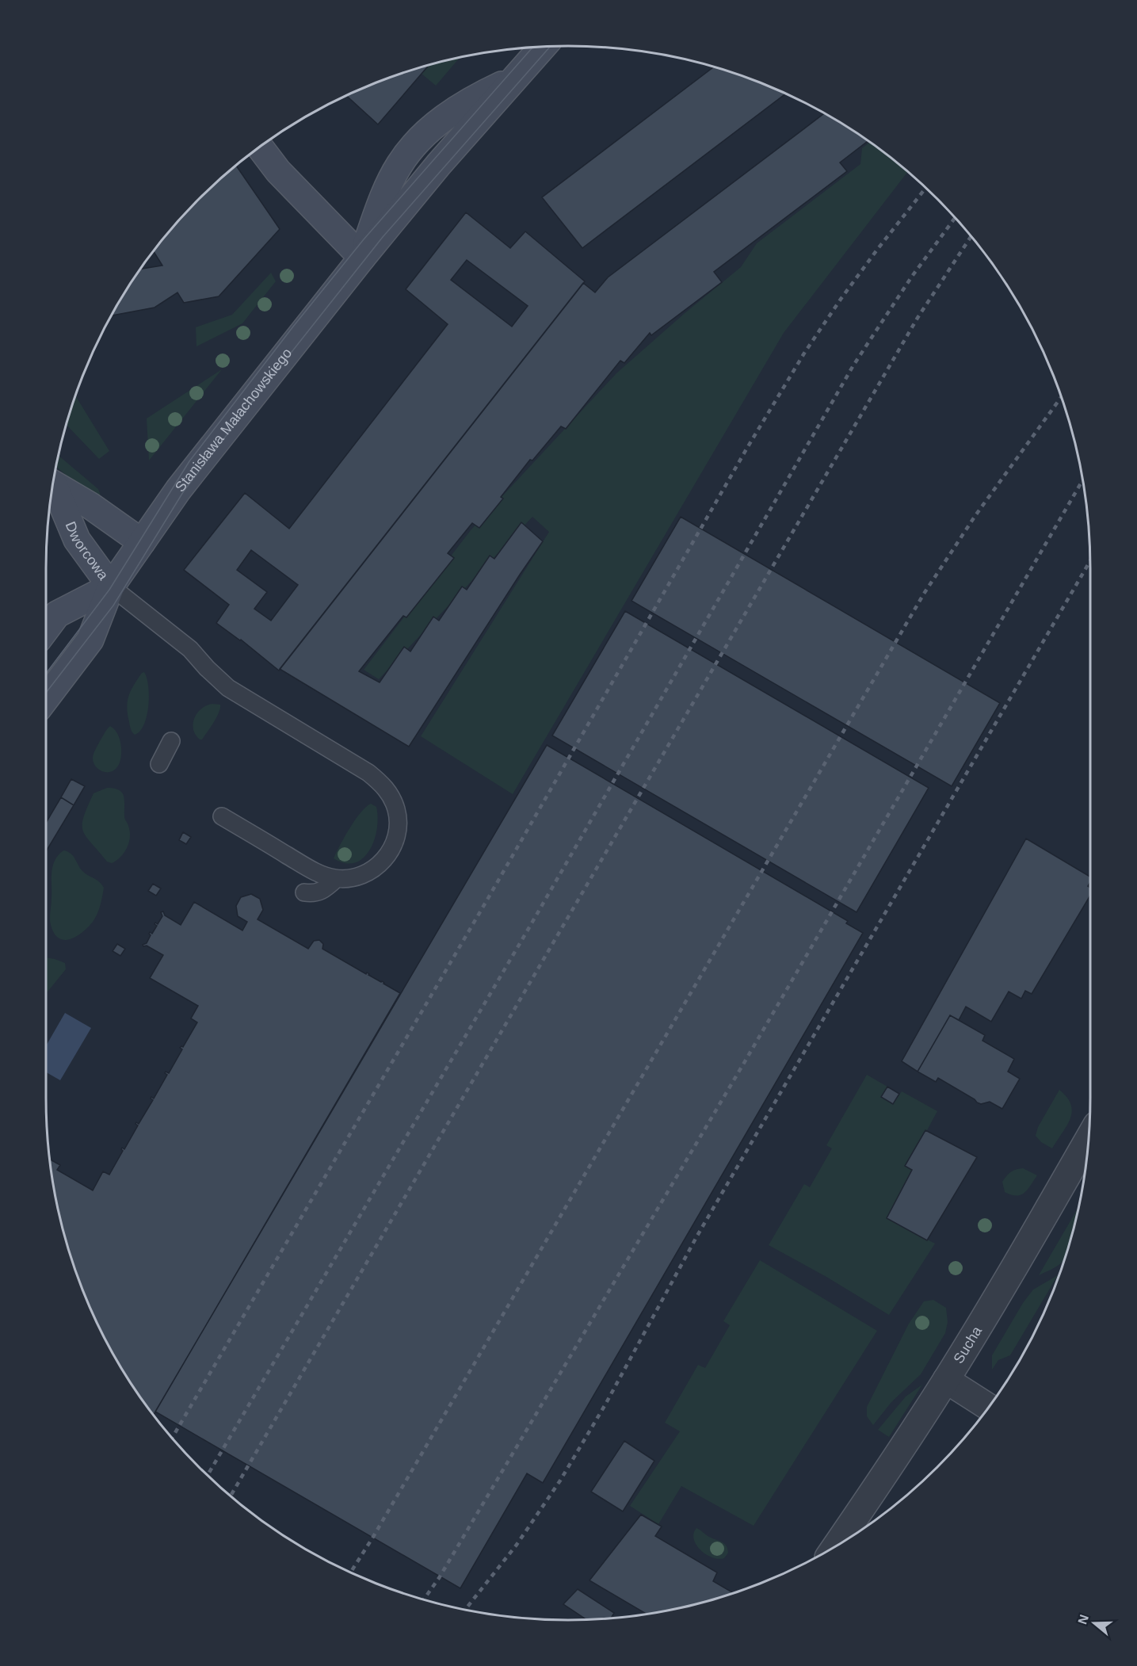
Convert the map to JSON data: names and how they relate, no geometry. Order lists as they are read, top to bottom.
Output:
{
  "streets": {
    "street": ["Stanisława Małachowskiego", "Dworcowa", "Sucha"]
  },
  "crossings": [
    ["Stanisława Małachowskiego", "Dworcowa"]
  ],
  "north": "left"
}
